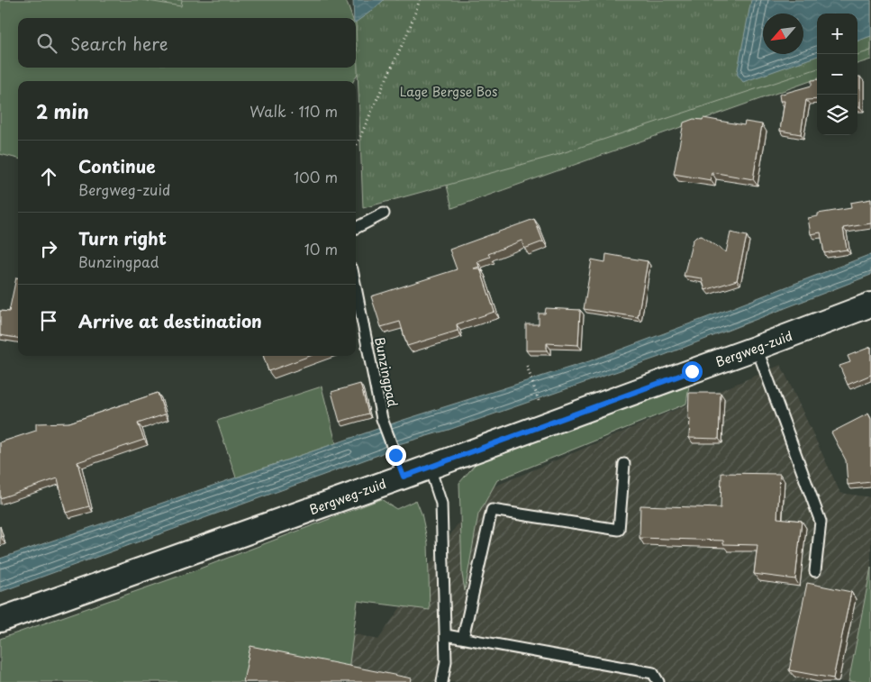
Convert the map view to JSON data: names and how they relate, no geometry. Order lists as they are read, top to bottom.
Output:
{
  "streets": {
    "street": ["Bergweg-zuid"],
    "lane": ["Bunzingpad"]
  },
  "crossings": [
    ["Bergweg-zuid", "Bunzingpad"]
  ],
  "parks": ["Lage Bergse Bos"],
  "north": "bottom left",
  "page": {
    "map_buttons": ["+", "−"],
    "search": "Search here",
    "heading": ["2 min", "Walk · 110 m"],
    "list": [
      ["Continue", "Bergweg-zuid", "100 m"],
      ["Turn right", "Bunzingpad", "10 m"],
      "Arrive at destination"
    ]
  }
}
